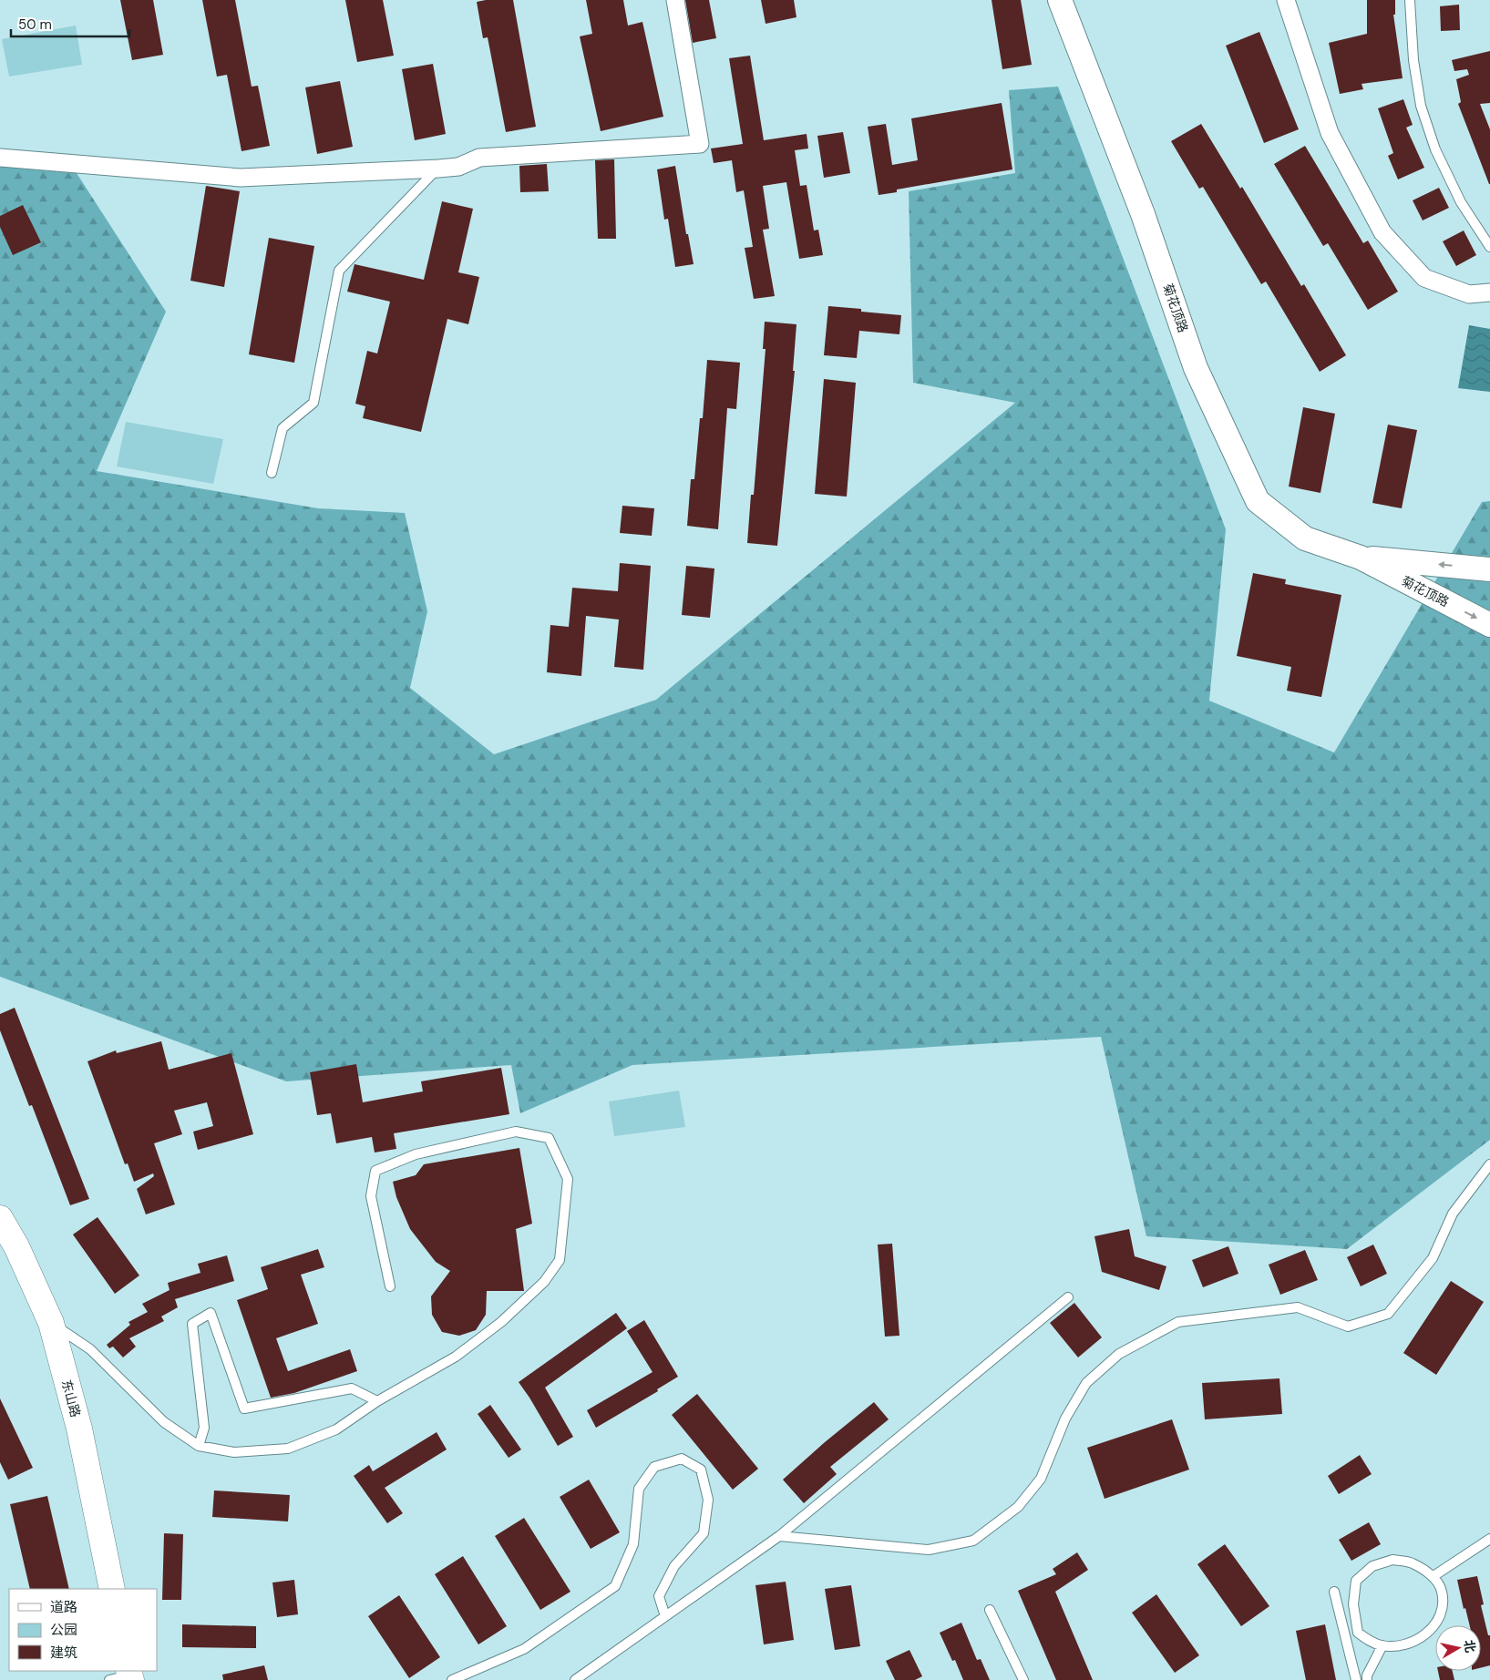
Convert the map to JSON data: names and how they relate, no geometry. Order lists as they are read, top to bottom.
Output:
{
  "streets": {
    "main road": ["东山路"],
    "street": ["菊花顶路"]
  },
  "legend": ["道路", "公园", "建筑"],
  "scale_bar": "50 m",
  "north": "right"
}
